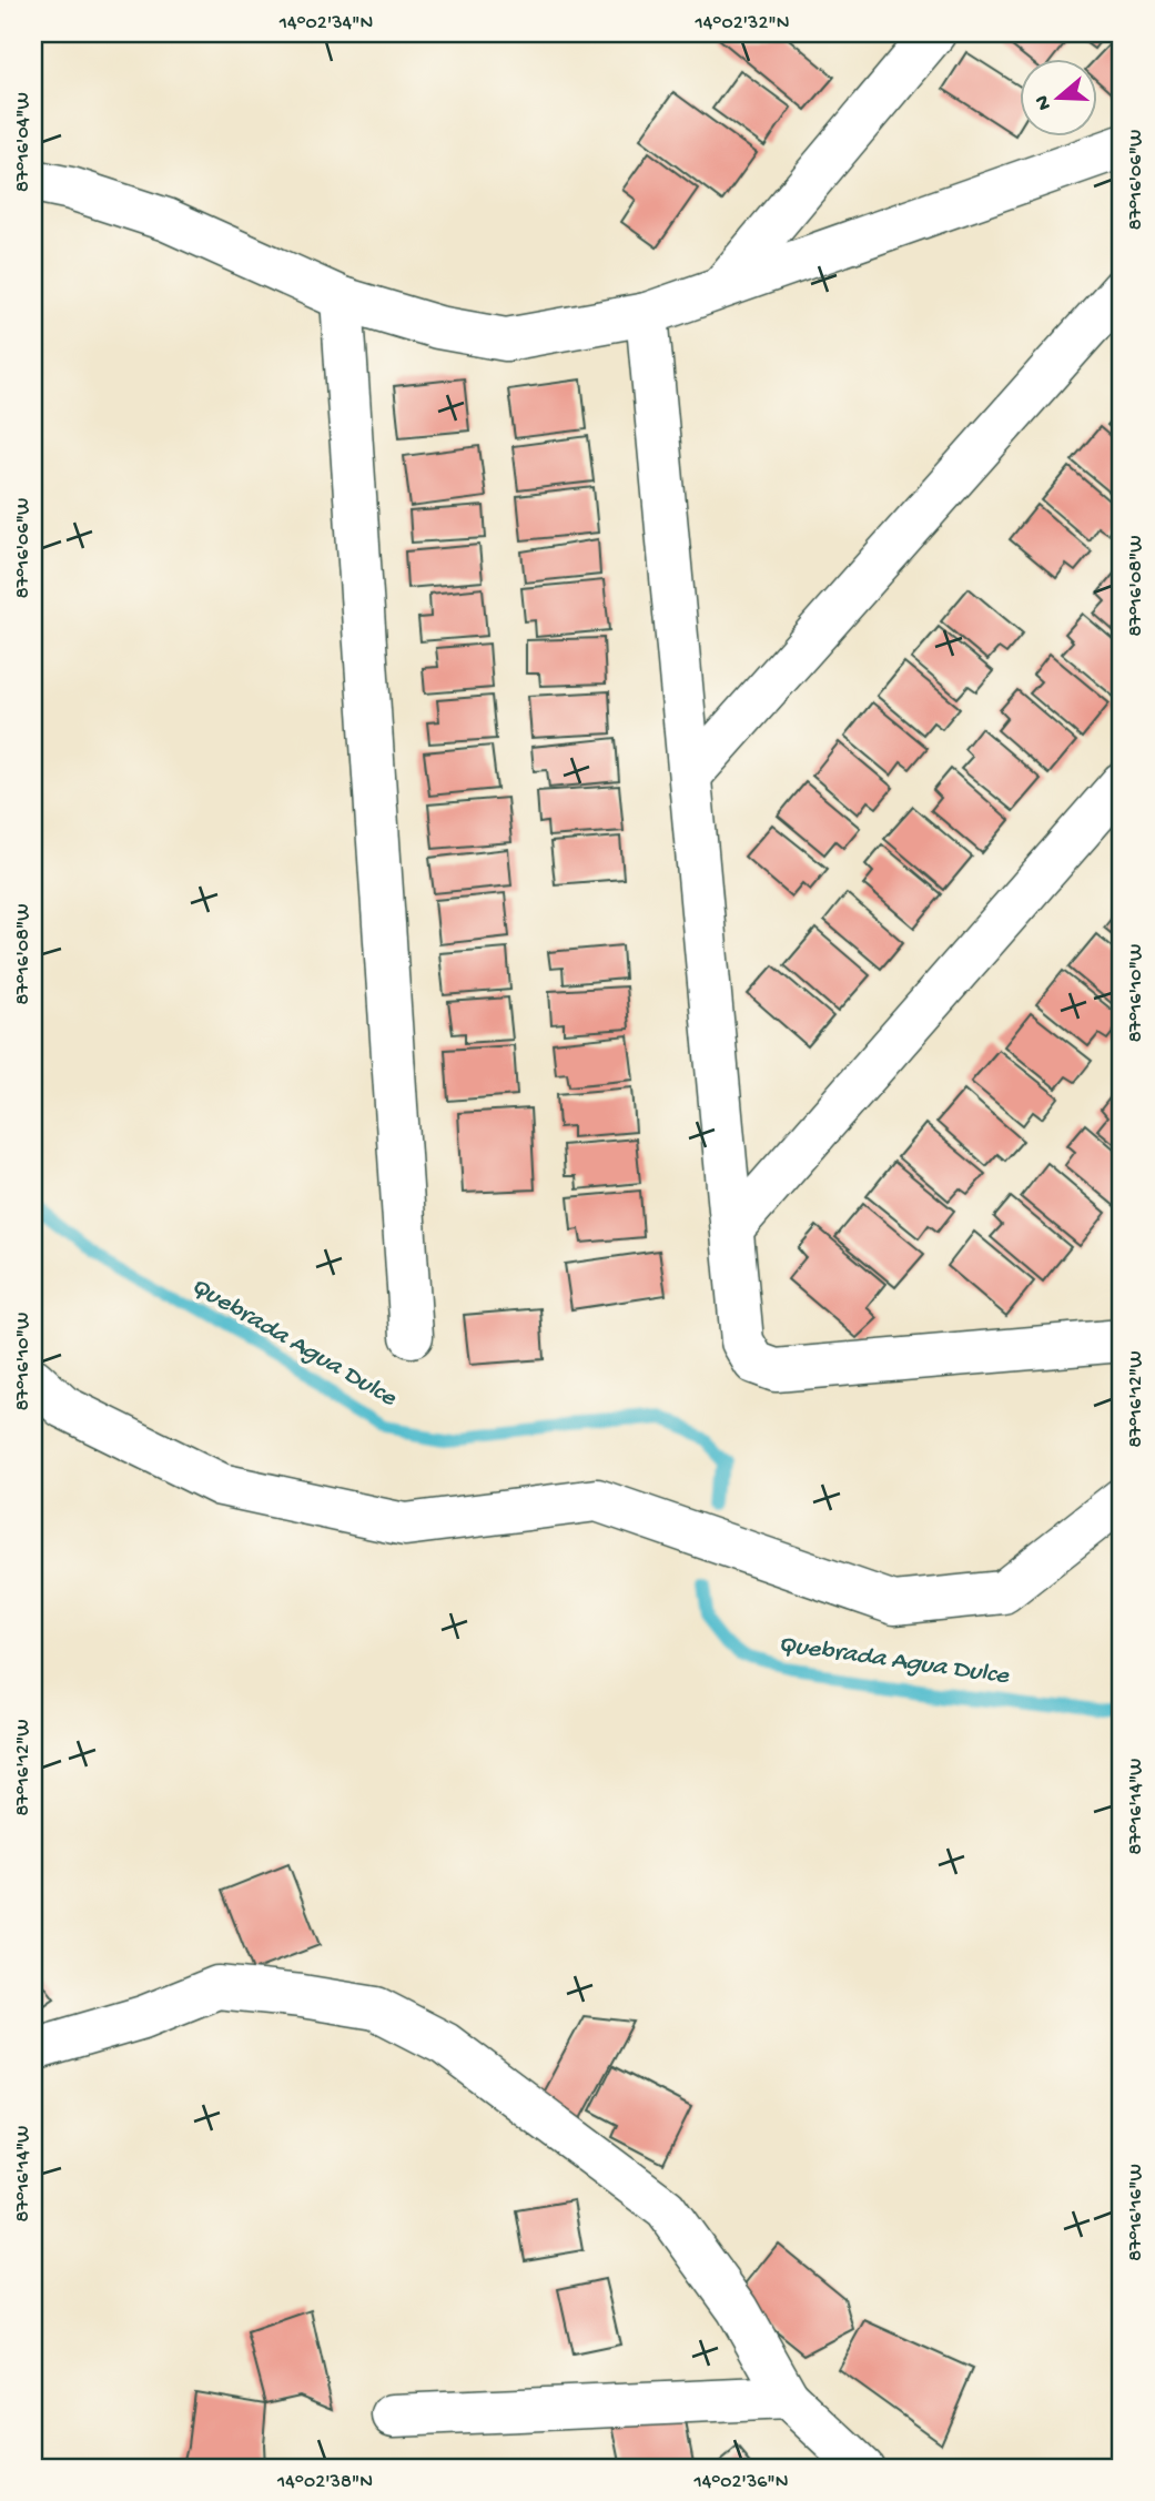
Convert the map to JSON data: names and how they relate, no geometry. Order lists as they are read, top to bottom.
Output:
{
  "water": ["Quebrada Agua Dulce"],
  "north": "left",
  "coordinates": [
    "14°02'34\"N",
    "14°02'32\"N",
    "87°16'04\"W",
    "87°16'06\"W",
    "87°16'08\"W",
    "87°16'10\"W",
    "87°16'12\"W",
    "87°16'14\"W",
    "87°16'16\"W",
    "14°02'38\"N",
    "14°02'36\"N"
  ]
}
